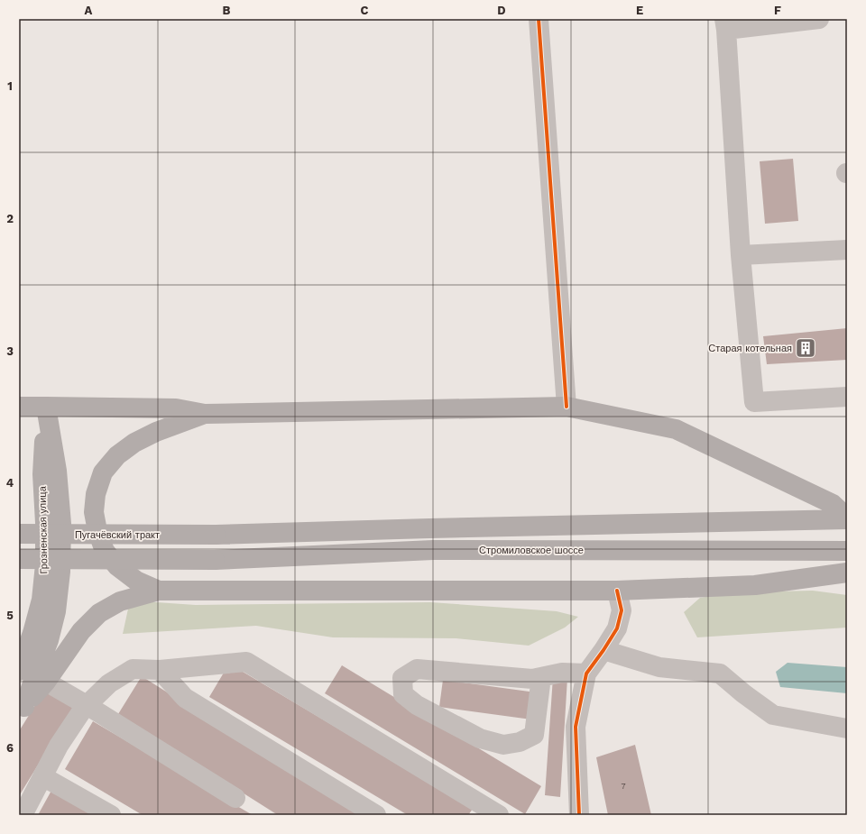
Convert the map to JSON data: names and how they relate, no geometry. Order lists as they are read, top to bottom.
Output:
{
  "streets": {
    "main road": ["Грозненская улица", "Пугачёвский тракт", "Стромиловское шоссе"]
  },
  "places": {
    "building": ["Старая котельная"]
  },
  "house_numbers": ["7"],
  "grid": {
    "columns": [
      "A",
      "B",
      "C",
      "D",
      "E",
      "F"
    ],
    "rows": [
      "1",
      "2",
      "3",
      "4",
      "5",
      "6"
    ]
  }
}
